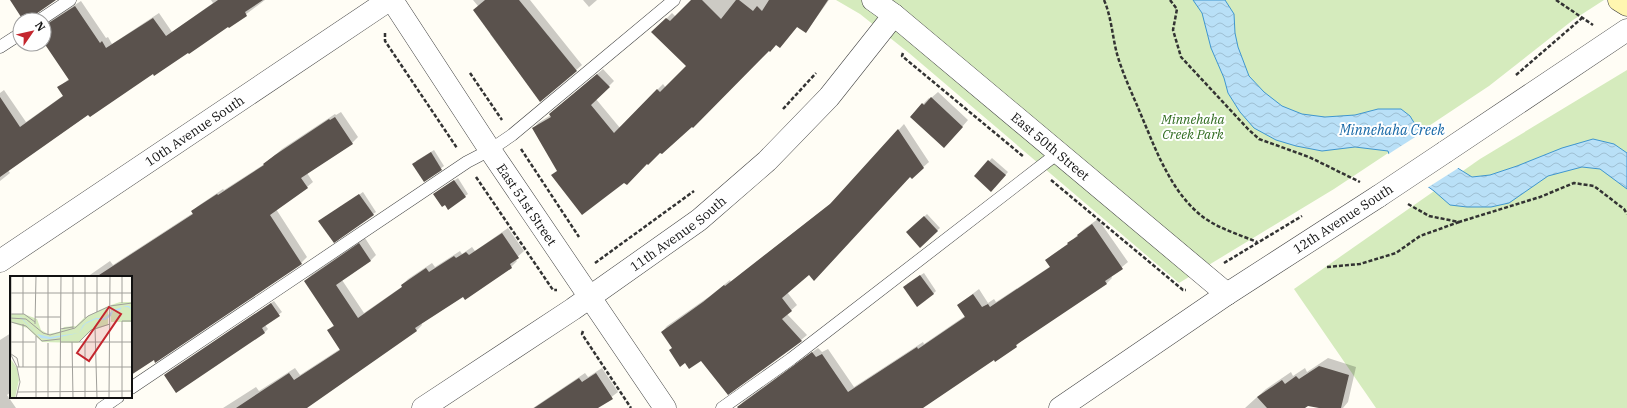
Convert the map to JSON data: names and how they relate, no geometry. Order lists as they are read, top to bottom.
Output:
{
  "streets": {
    "street": [
      "10th Avenue South",
      "East 50th Street",
      "East 51st Street",
      "12th Avenue South",
      "11th Avenue South"
    ]
  },
  "crossings": [
    ["10th Avenue South", "East 51st Street"],
    ["East 50th Street", "12th Avenue South"],
    ["East 50th Street", "11th Avenue South"],
    ["East 51st Street", "11th Avenue South"]
  ],
  "water": ["Minnehaha Creek"],
  "parks": ["Minnehaha Creek Park"],
  "north": "top right"
}
